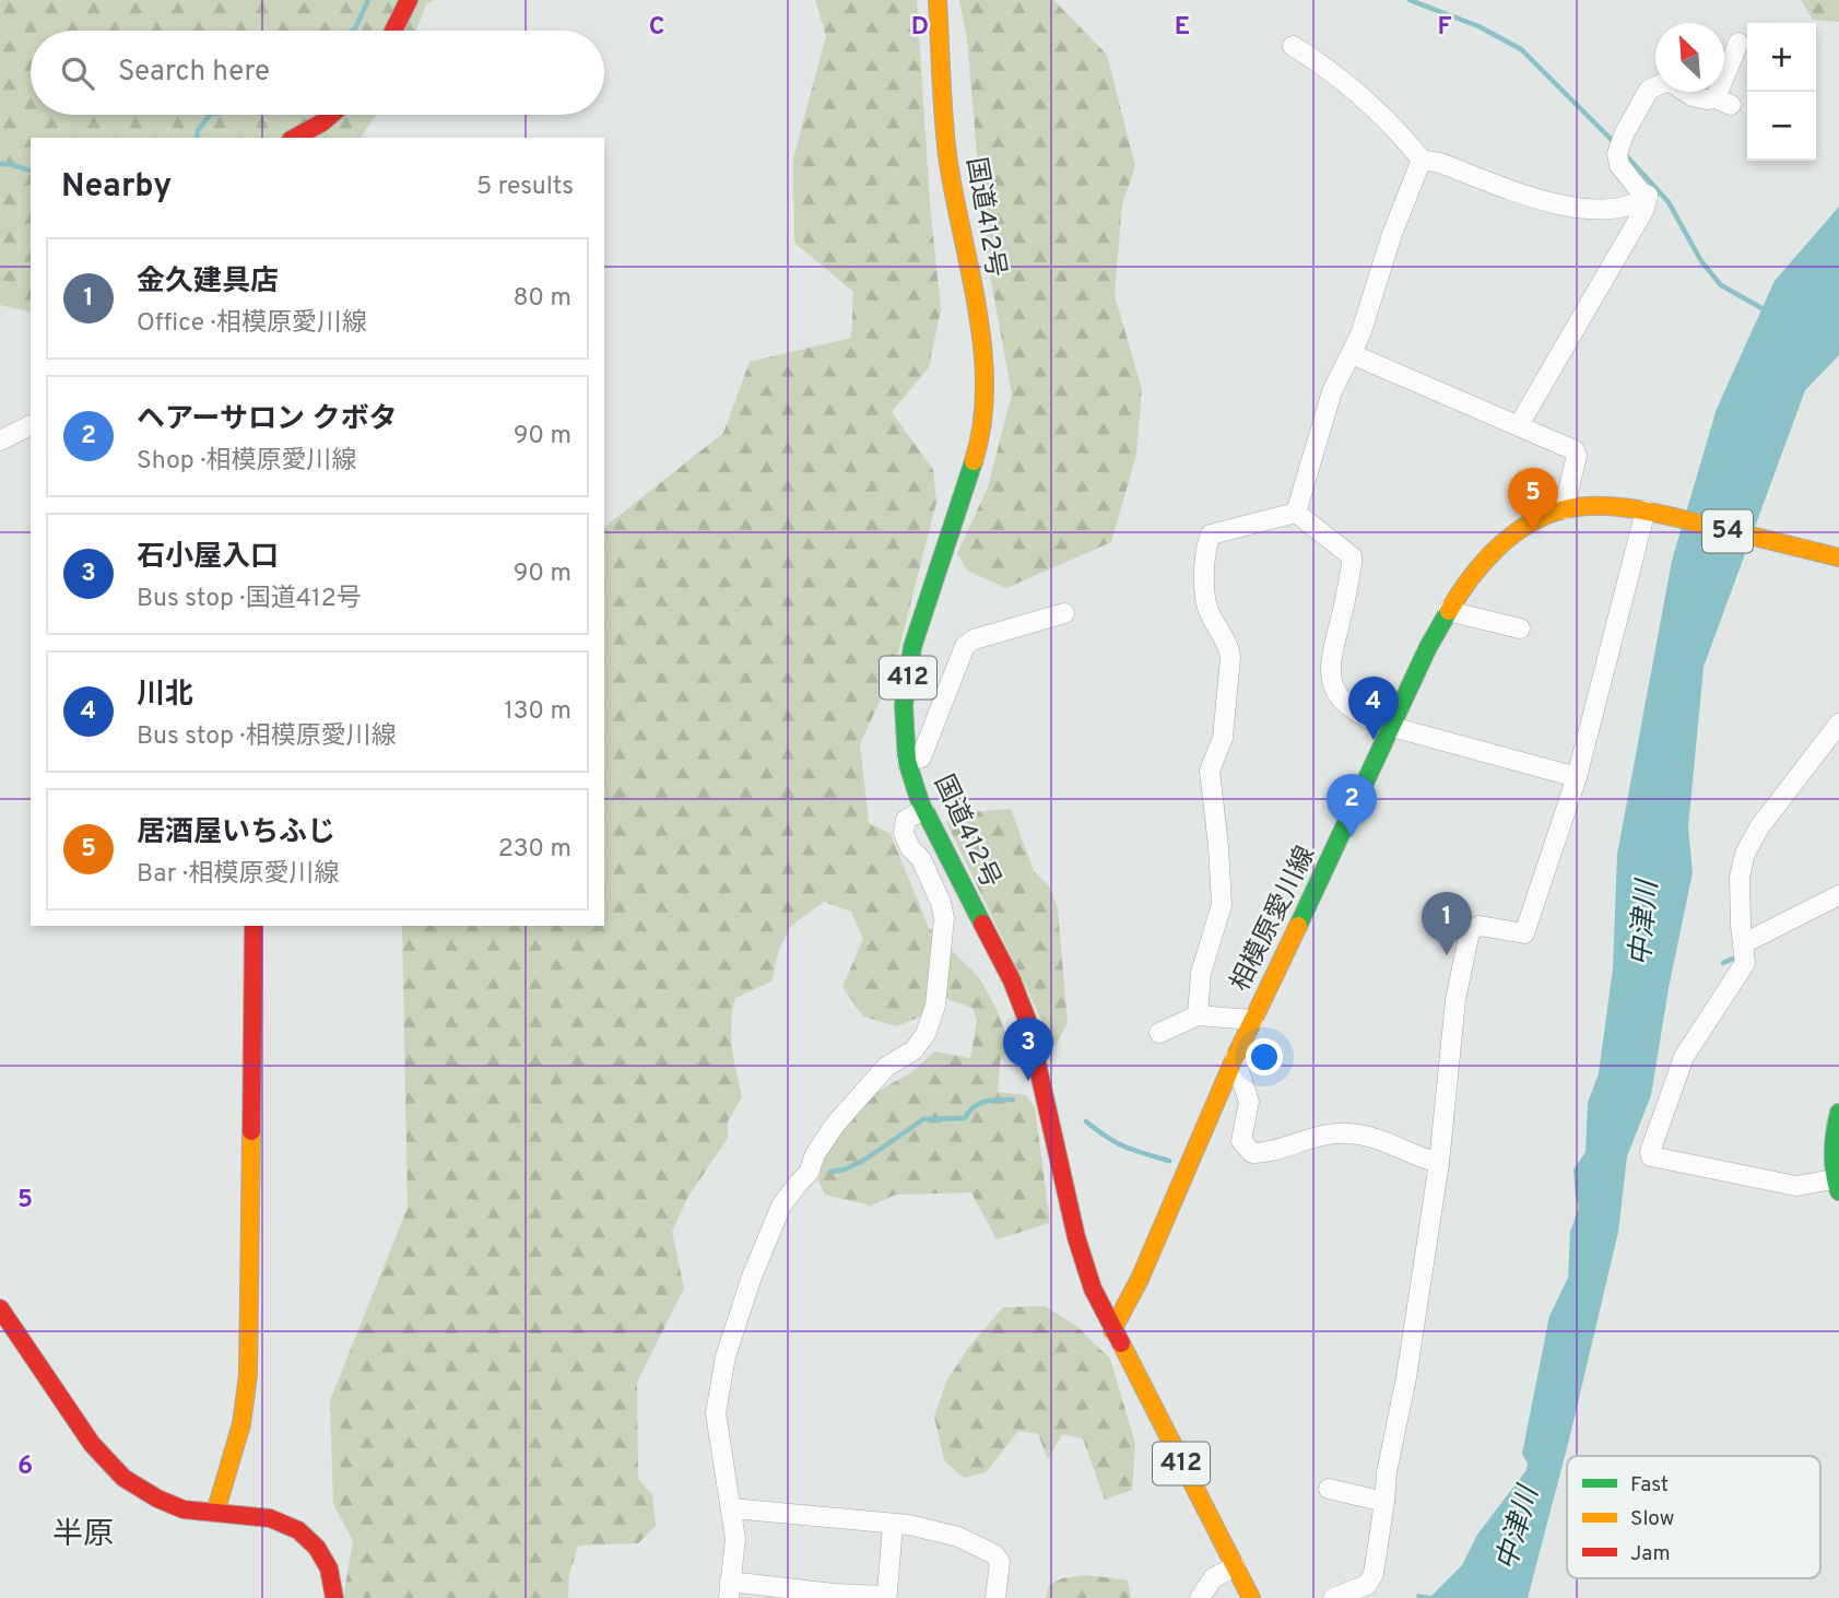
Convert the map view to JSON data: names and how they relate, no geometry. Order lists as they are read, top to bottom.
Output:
{
  "streets": {
    "main road": [
      "国道412号",
      "54",
      "412",
      "相模原愛川線"
    ]
  },
  "crossings": [
    ["国道412号", "相模原愛川線"]
  ],
  "districts": ["半原"],
  "water": ["中津川"],
  "legend": ["Fast", "Slow", "Jam"],
  "north": "top left",
  "page": {
    "map_buttons": ["+", "−"],
    "search": "Search here",
    "heading": ["Nearby", "5 results"],
    "list": [
      {
        "mark": "1",
        "name": "金久建具店",
        "note": "Office · 相模原愛川線",
        "value": "80 m"
      },
      {
        "mark": "2",
        "name": "ヘアーサロン クボタ",
        "note": "Shop · 相模原愛川線",
        "value": "90 m"
      },
      {
        "mark": "3",
        "name": "石小屋入口",
        "note": "Bus stop · 国道412号",
        "value": "90 m"
      },
      {
        "mark": "4",
        "name": "川北",
        "note": "Bus stop · 相模原愛川線",
        "value": "130 m"
      },
      {
        "mark": "5",
        "name": "居酒屋いちふじ",
        "note": "Bar · 相模原愛川線",
        "value": "230 m"
      }
    ],
    "pins": [
      "5",
      "4",
      "2",
      "1",
      "3"
    ]
  },
  "grid": {
    "columns": [
      "C",
      "D",
      "E",
      "F"
    ],
    "rows": ["5", "6"]
  }
}
